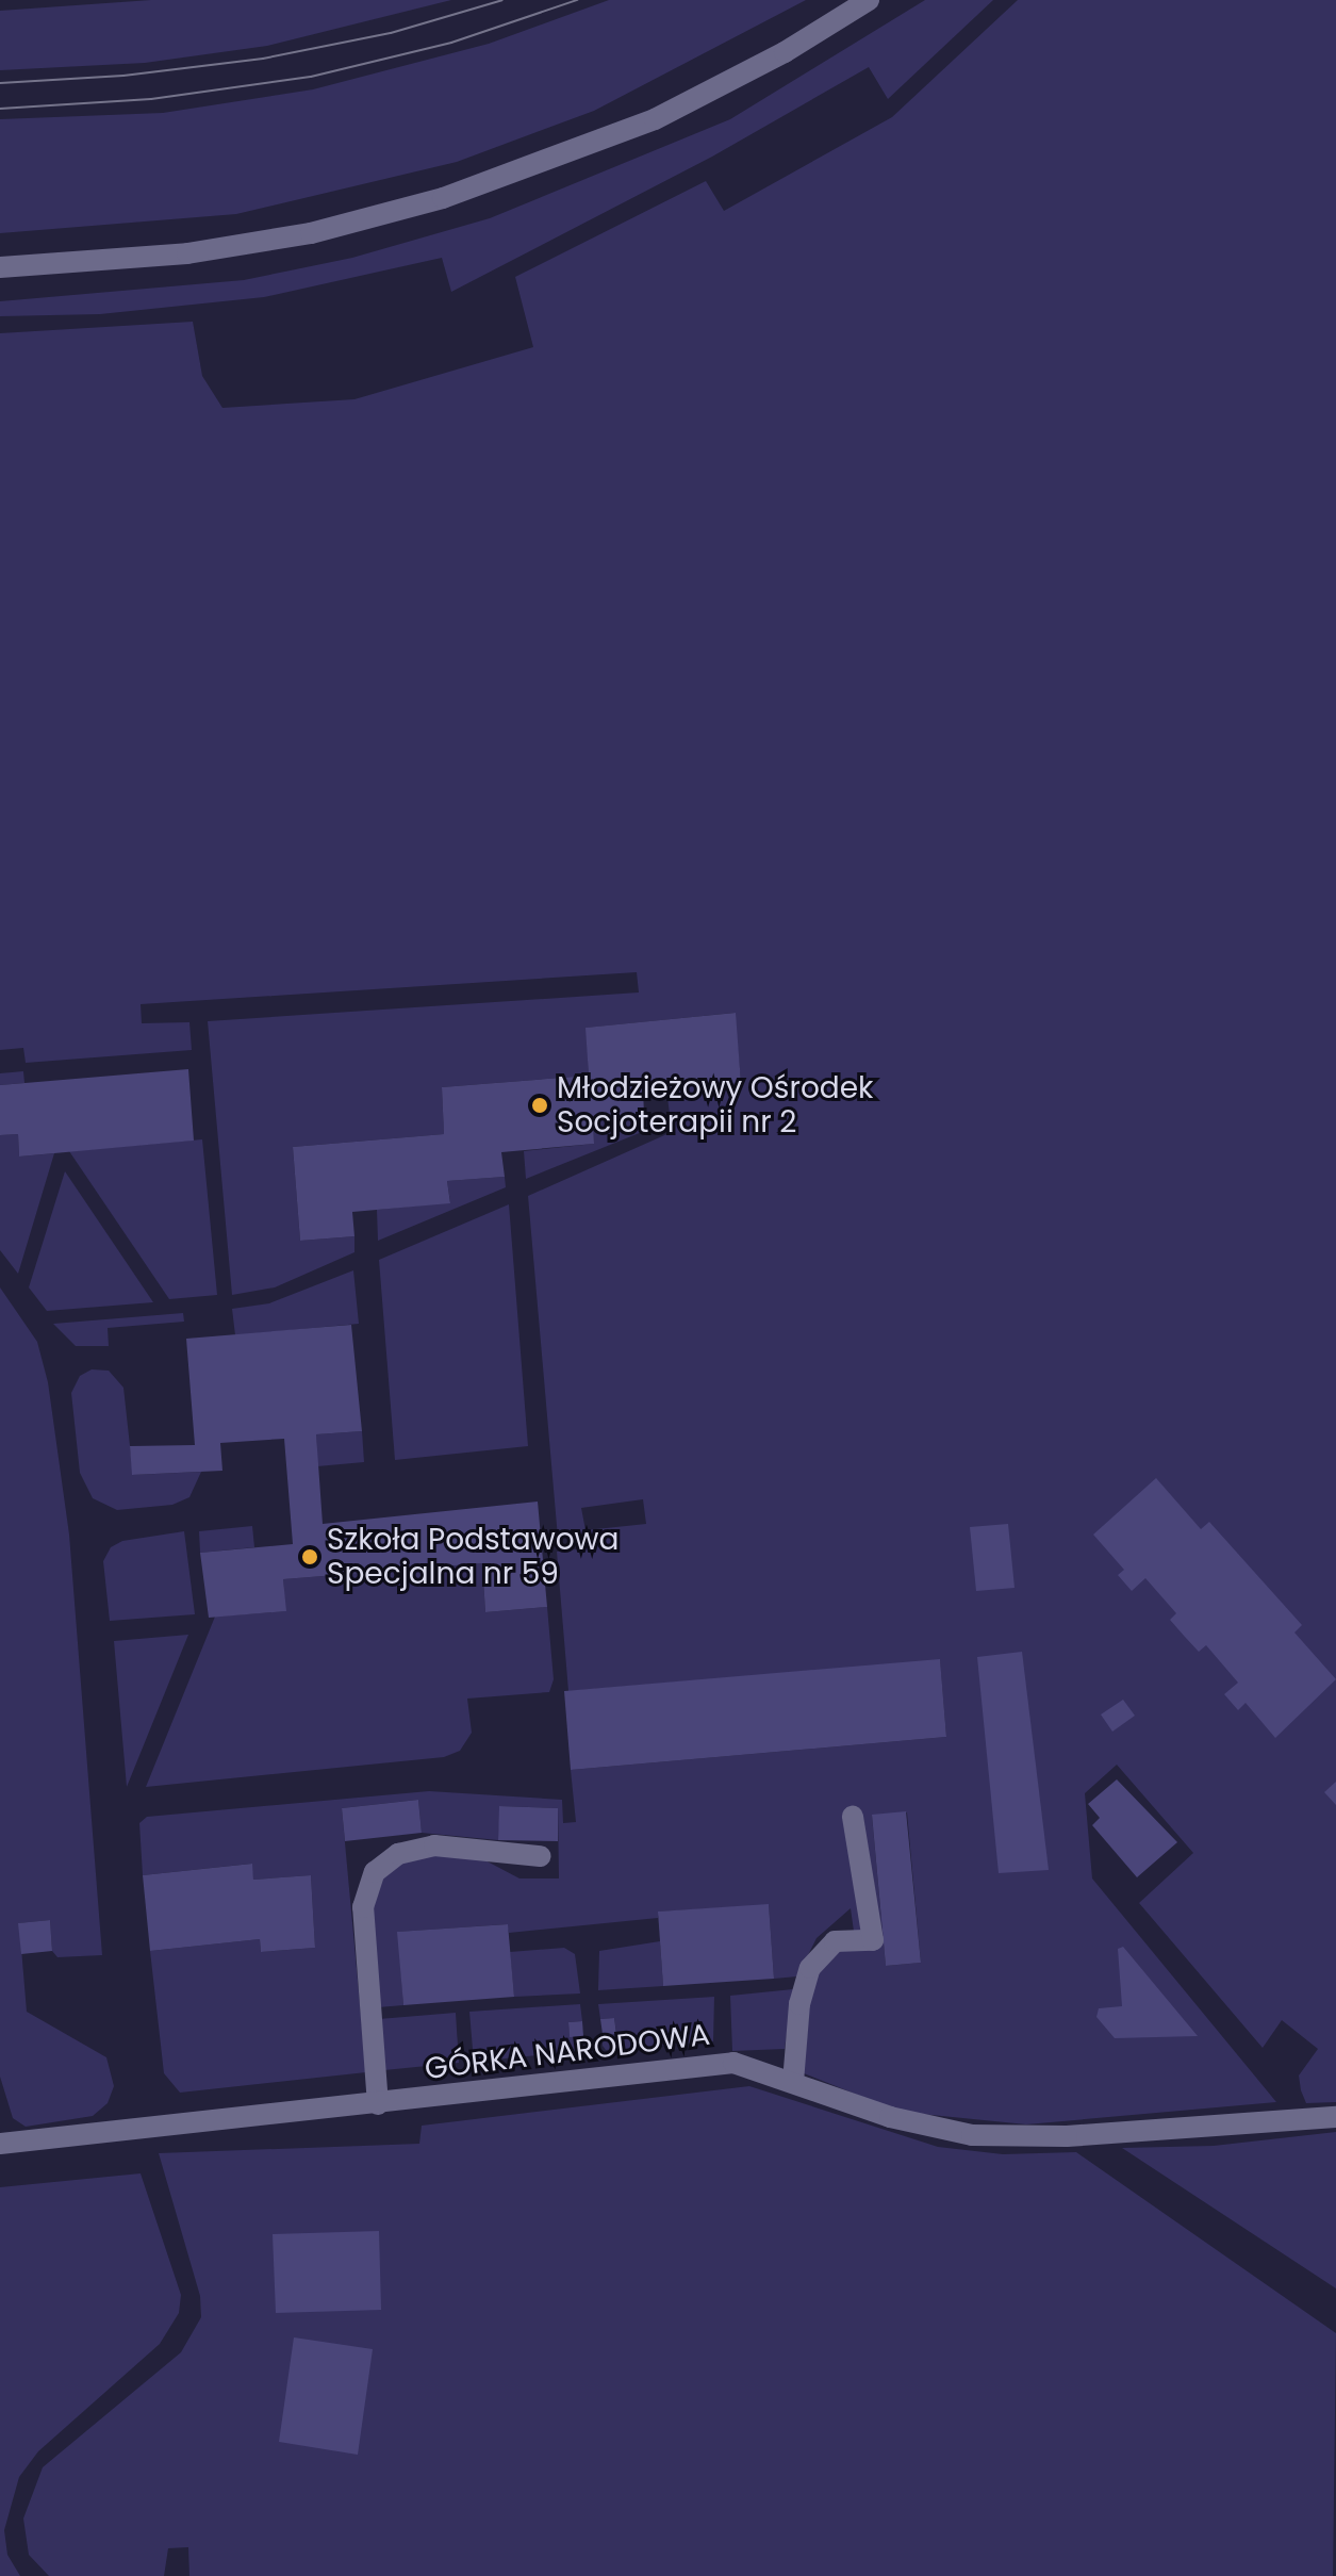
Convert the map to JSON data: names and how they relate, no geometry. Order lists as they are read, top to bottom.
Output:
{
  "streets": {
    "street": ["GÓRKA NARODOWA"]
  },
  "places": ["Młodzieżowy Ośrodek Socjoterapii nr 2", "Szkoła Podstawowa Specjalna nr 59"]
}
